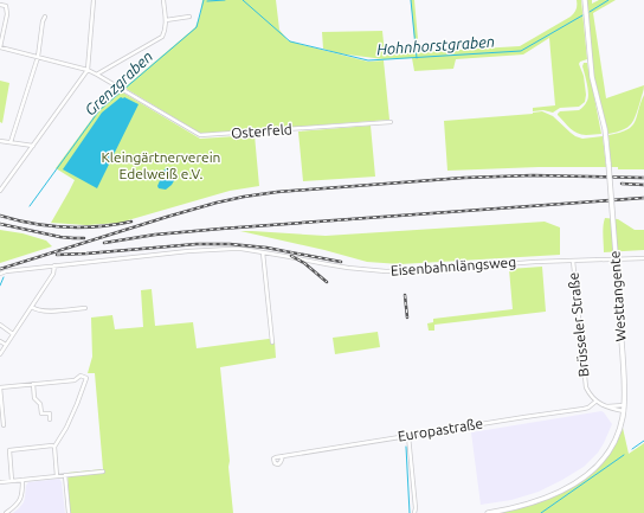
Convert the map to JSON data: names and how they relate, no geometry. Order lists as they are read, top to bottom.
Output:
{
  "streets": {
    "main road": ["Westtangente"],
    "street": [
      "Osterfeld",
      "Eisenbahnlängsweg",
      "Brüsseler Straße",
      "Europastraße"
    ]
  },
  "crossings": [
    ["Eisenbahnlängsweg", "Brüsseler Straße"],
    ["Brüsseler Straße", "Europastraße"]
  ],
  "water": ["Hohnhorstgraben", "Grenzgraben"],
  "parks": ["Kleingärtnerverein Edelweiß e.V."]
}
